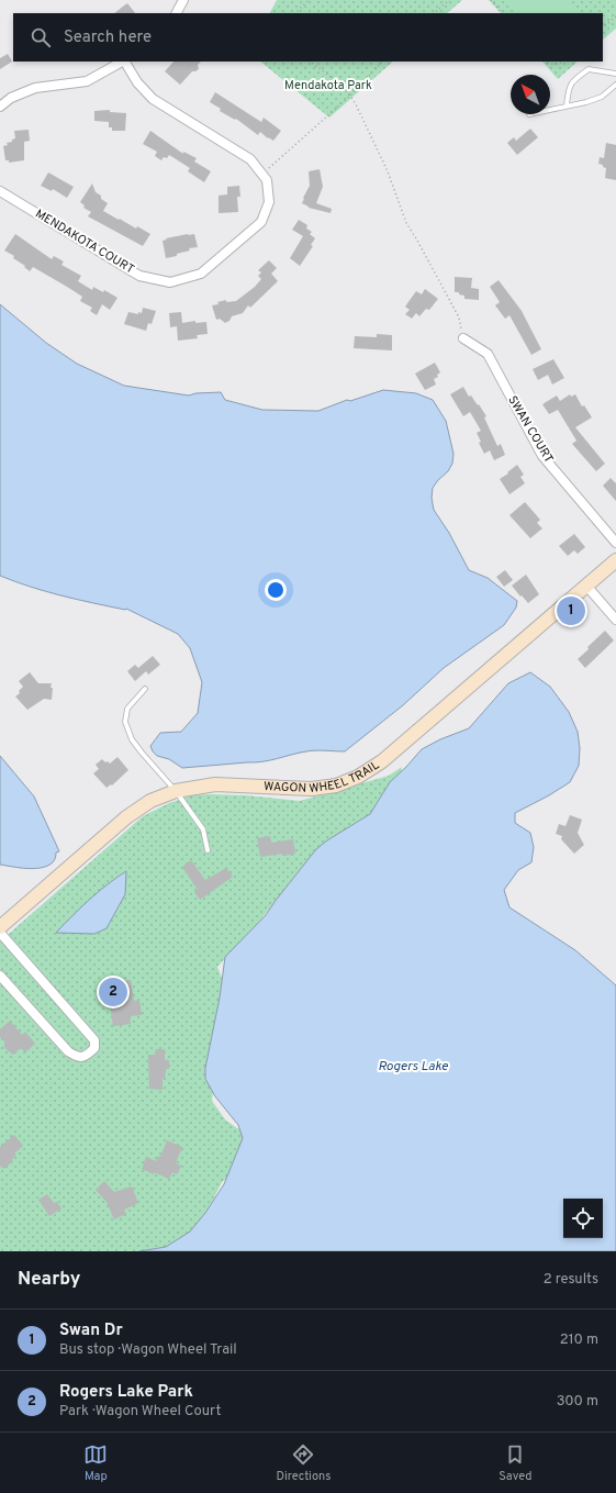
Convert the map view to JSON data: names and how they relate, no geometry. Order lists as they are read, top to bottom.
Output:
{
  "streets": {
    "street": ["MENDAKOTA COURT", "SWAN COURT", "WAGON WHEEL TRAIL"]
  },
  "water": ["Rogers Lake"],
  "parks": ["Mendakota Park"],
  "north": "top left",
  "page": {
    "search": "Search here",
    "pins": ["1", "2"],
    "heading": ["Nearby", "2 results"],
    "list": [
      {
        "mark": "1",
        "name": "Swan Dr",
        "note": "Bus stop · Wagon Wheel Trail",
        "value": "210 m"
      },
      {
        "mark": "2",
        "name": "Rogers Lake Park",
        "note": "Park · Wagon Wheel Court",
        "value": "300 m"
      }
    ],
    "nav": ["Map", "Directions", "Saved"]
  }
}
